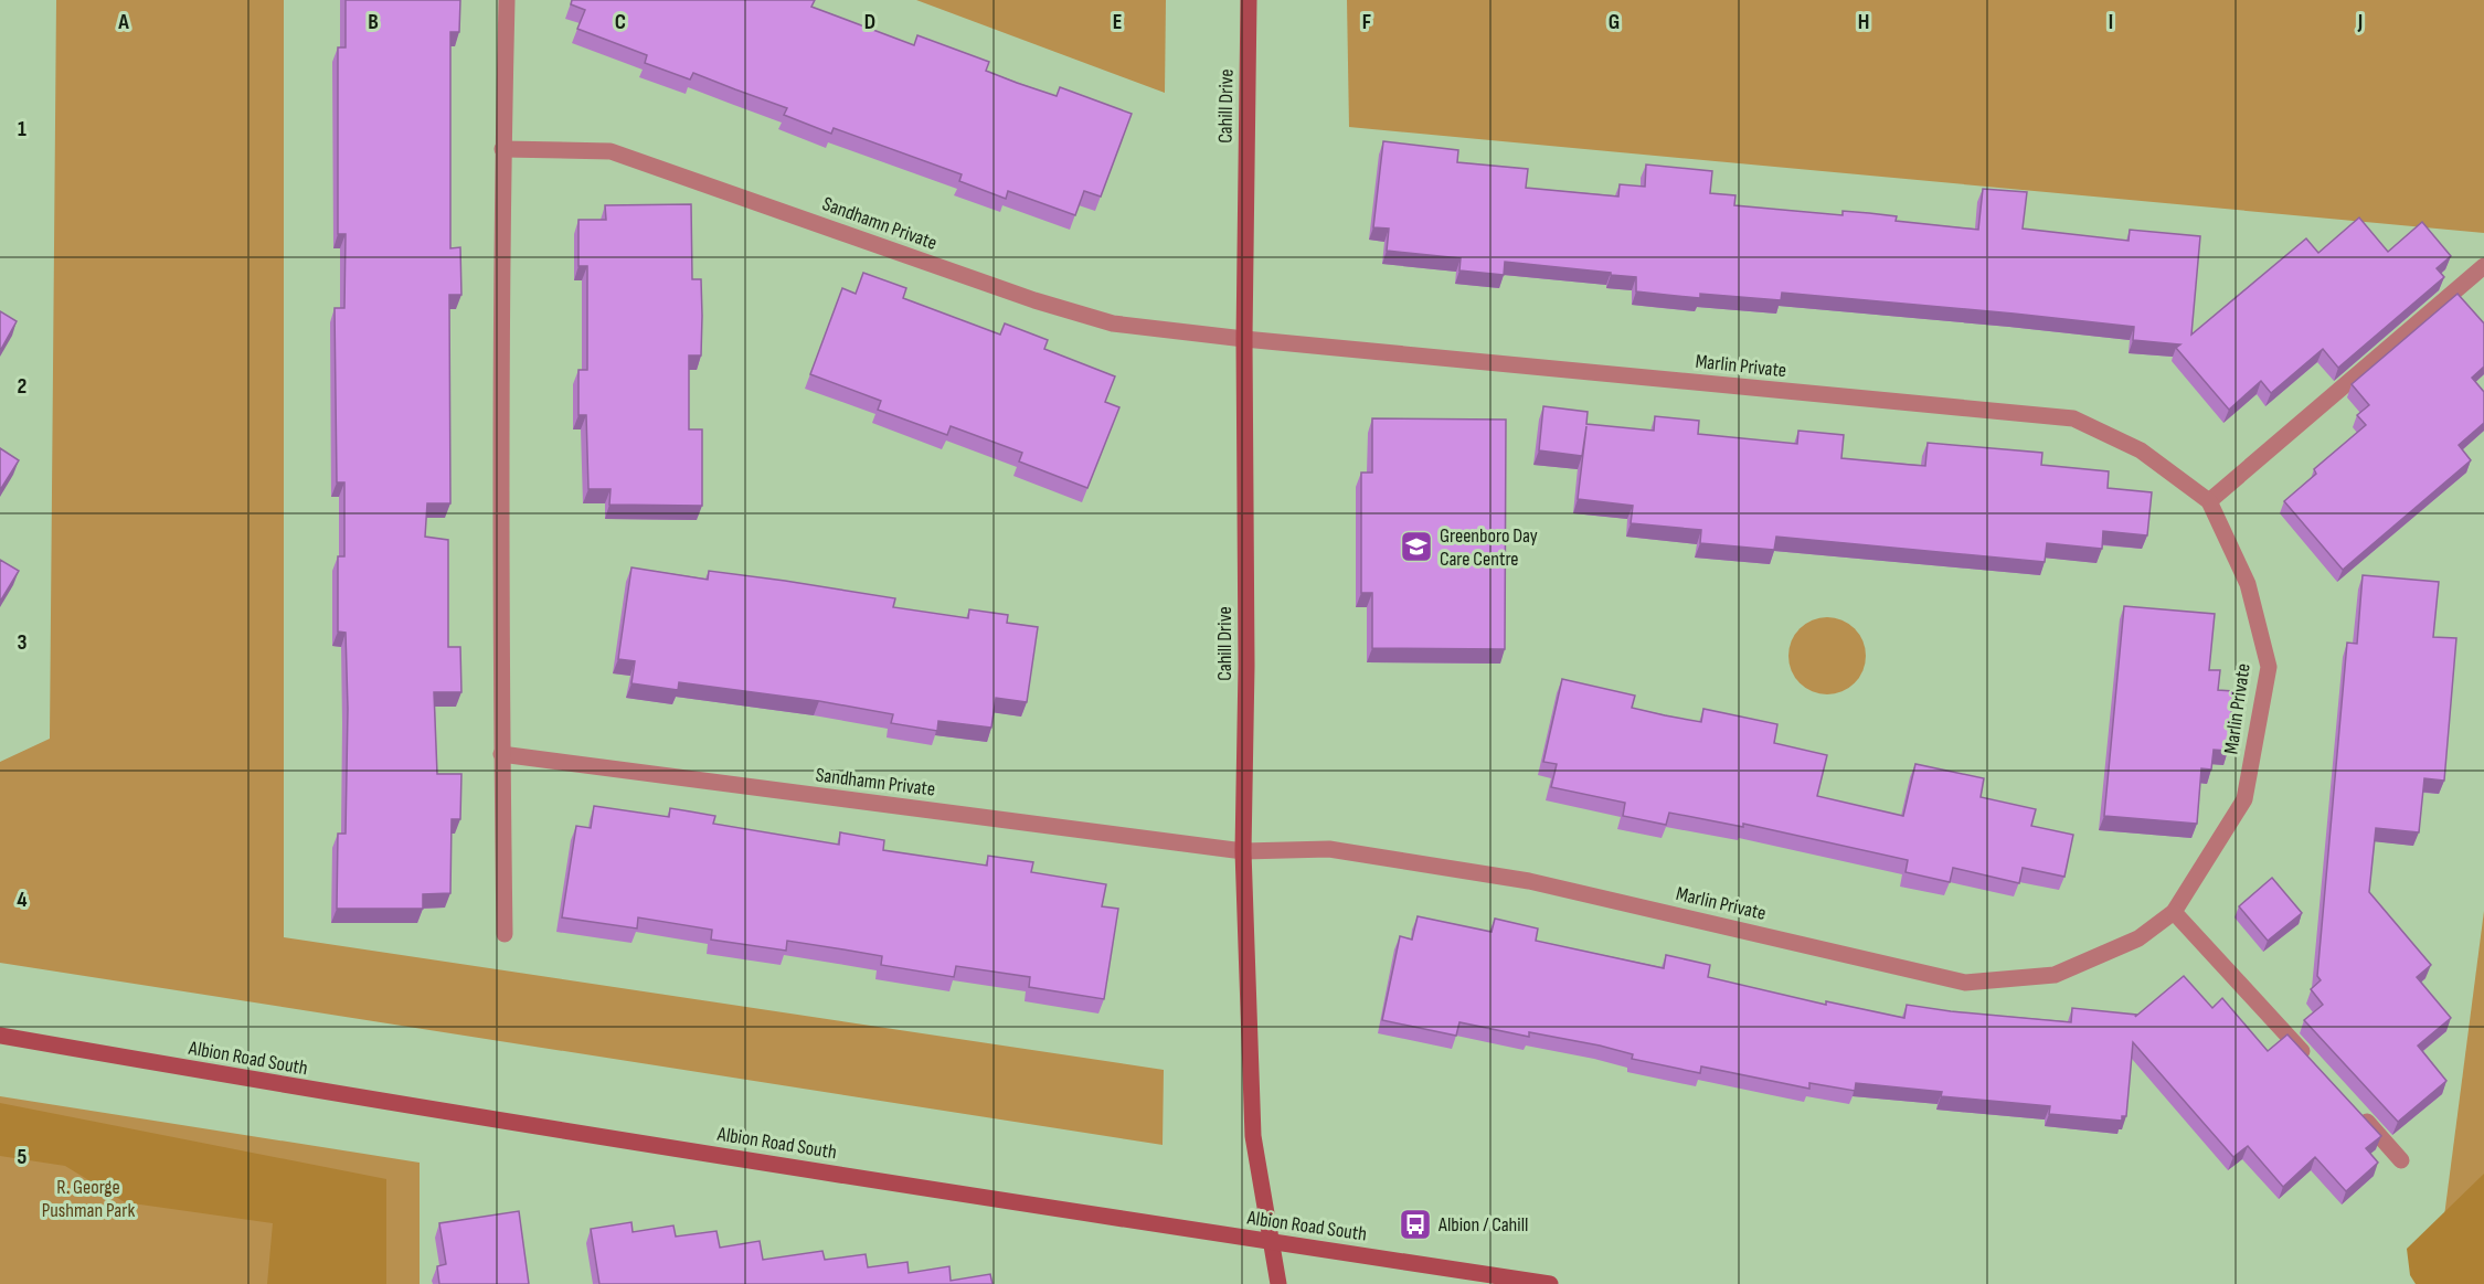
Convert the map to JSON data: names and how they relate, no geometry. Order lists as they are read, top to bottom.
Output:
{
  "streets": {
    "street": [
      "Cahill Drive",
      "Sandhamn Private",
      "Marlin Private",
      "Albion Road South"
    ]
  },
  "crossings": [
    ["Cahill Drive", "Sandhamn Private"],
    ["Cahill Drive", "Marlin Private"],
    ["Cahill Drive", "Albion Road South"],
    ["Sandhamn Private", "Marlin Private"]
  ],
  "parks": ["R. George Pushman Park"],
  "places": {
    "school or university": ["Greenboro Day Care Centre"],
    "bus stop": ["Albion / Cahill"]
  },
  "grid": {
    "columns": [
      "A",
      "B",
      "C",
      "D",
      "E",
      "F",
      "G",
      "H",
      "I",
      "J"
    ],
    "rows": [
      "1",
      "2",
      "3",
      "4",
      "5"
    ]
  }
}
